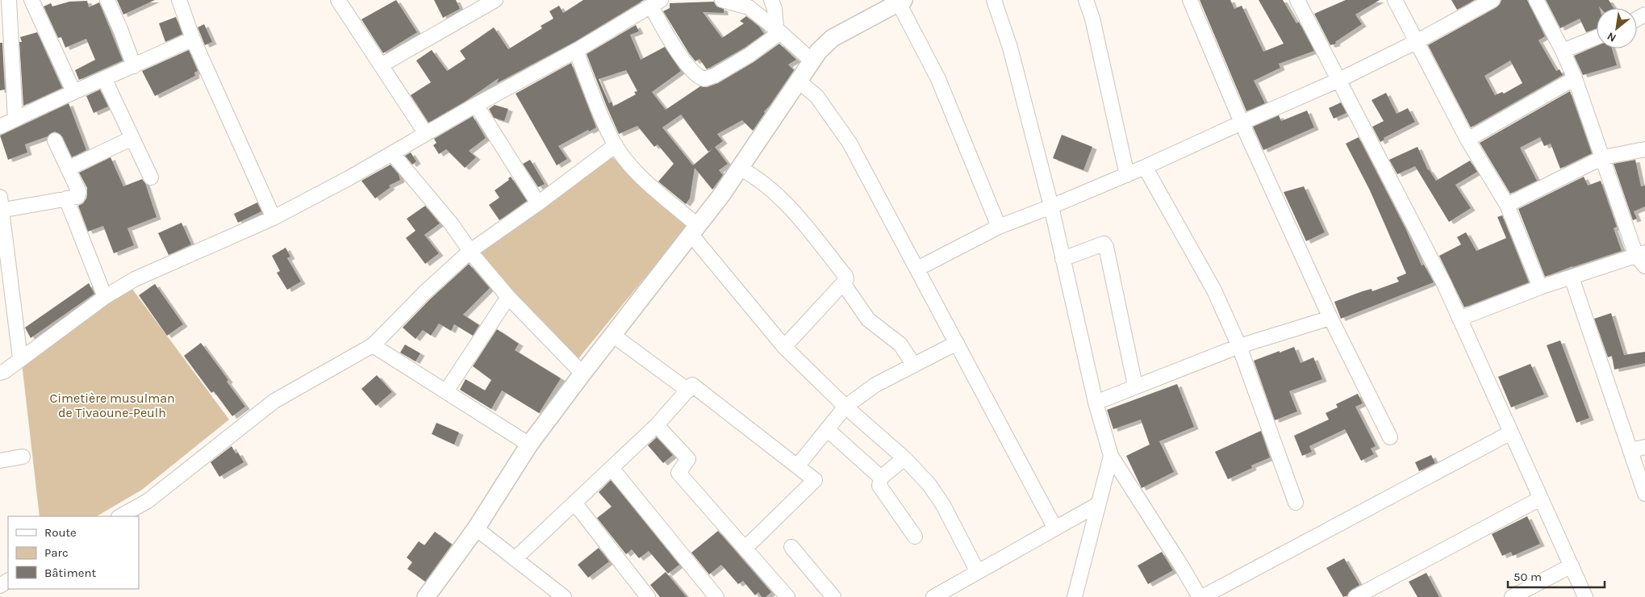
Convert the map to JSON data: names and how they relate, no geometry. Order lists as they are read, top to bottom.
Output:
{
  "parks": ["Cimetière musulman de Tivaoune-Peulh"],
  "legend": ["Route", "Parc", "Bâtiment"],
  "scale_bar": "50 m",
  "north": "bottom left"
}
